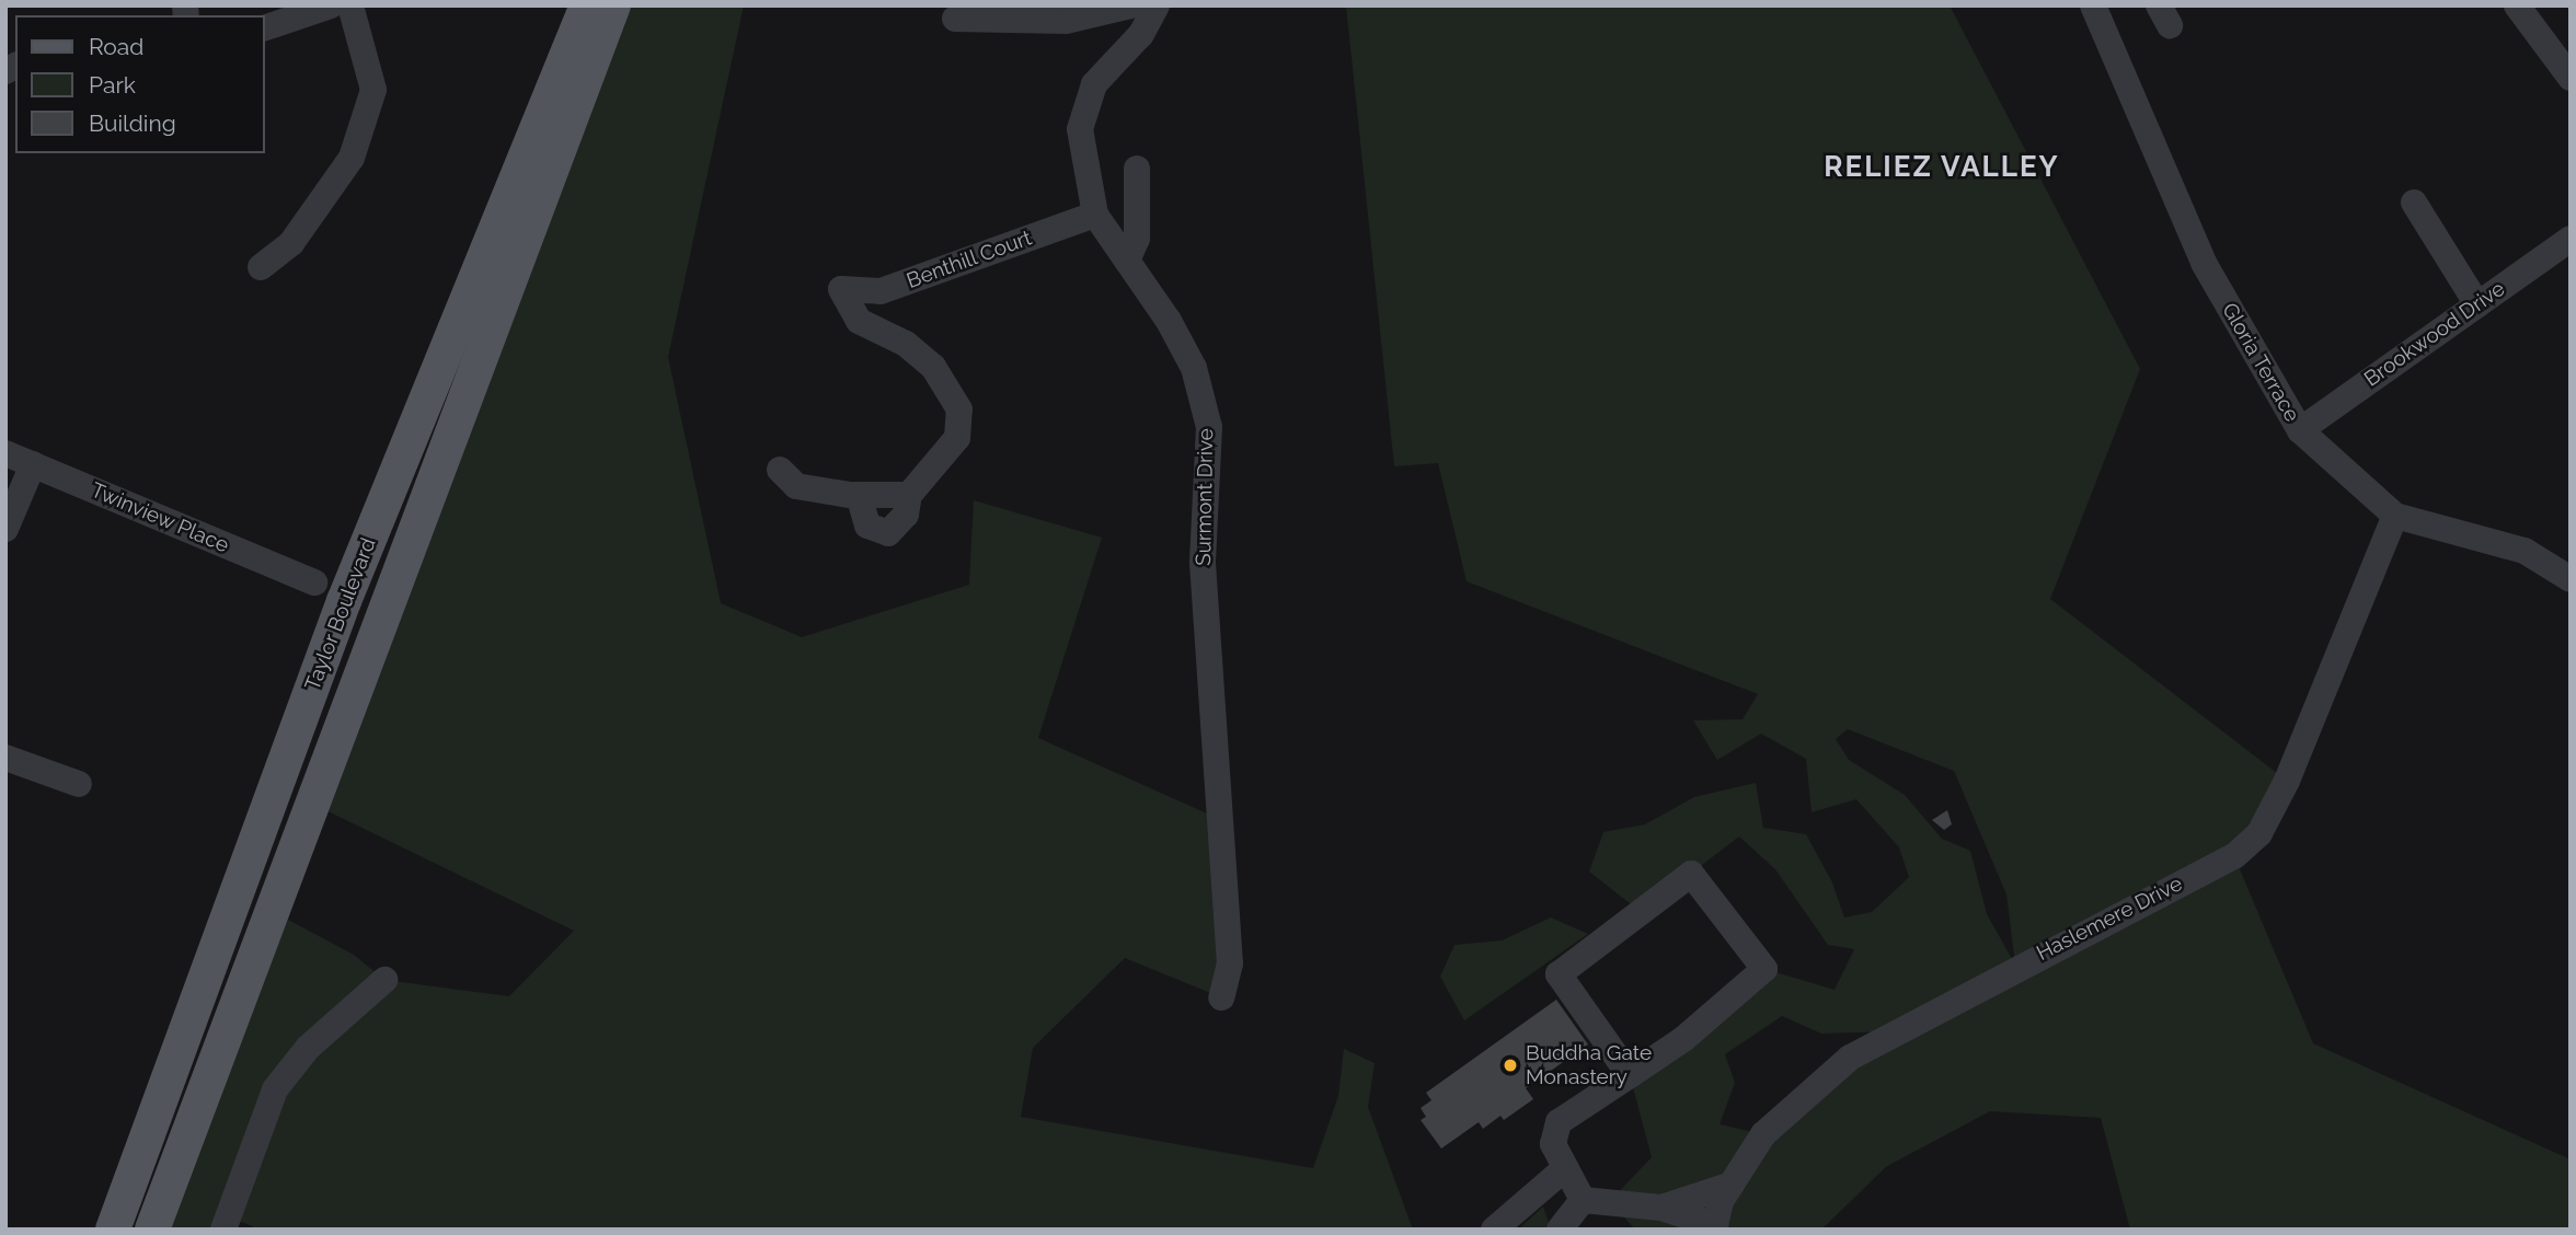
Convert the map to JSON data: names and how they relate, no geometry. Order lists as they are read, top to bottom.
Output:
{
  "streets": {
    "main road": ["Taylor Boulevard"],
    "street": [
      "Benthill Court",
      "Brookwood Drive",
      "Gloria Terrace",
      "Surmont Drive",
      "Twinview Place",
      "Haslemere Drive"
    ]
  },
  "crossings": [
    ["Benthill Court", "Surmont Drive"],
    ["Brookwood Drive", "Gloria Terrace"],
    ["Gloria Terrace", "Haslemere Drive"]
  ],
  "districts": ["RELIEZ VALLEY"],
  "places": ["Buddha Gate Monastery"],
  "legend": ["Road", "Park", "Building"]
}
